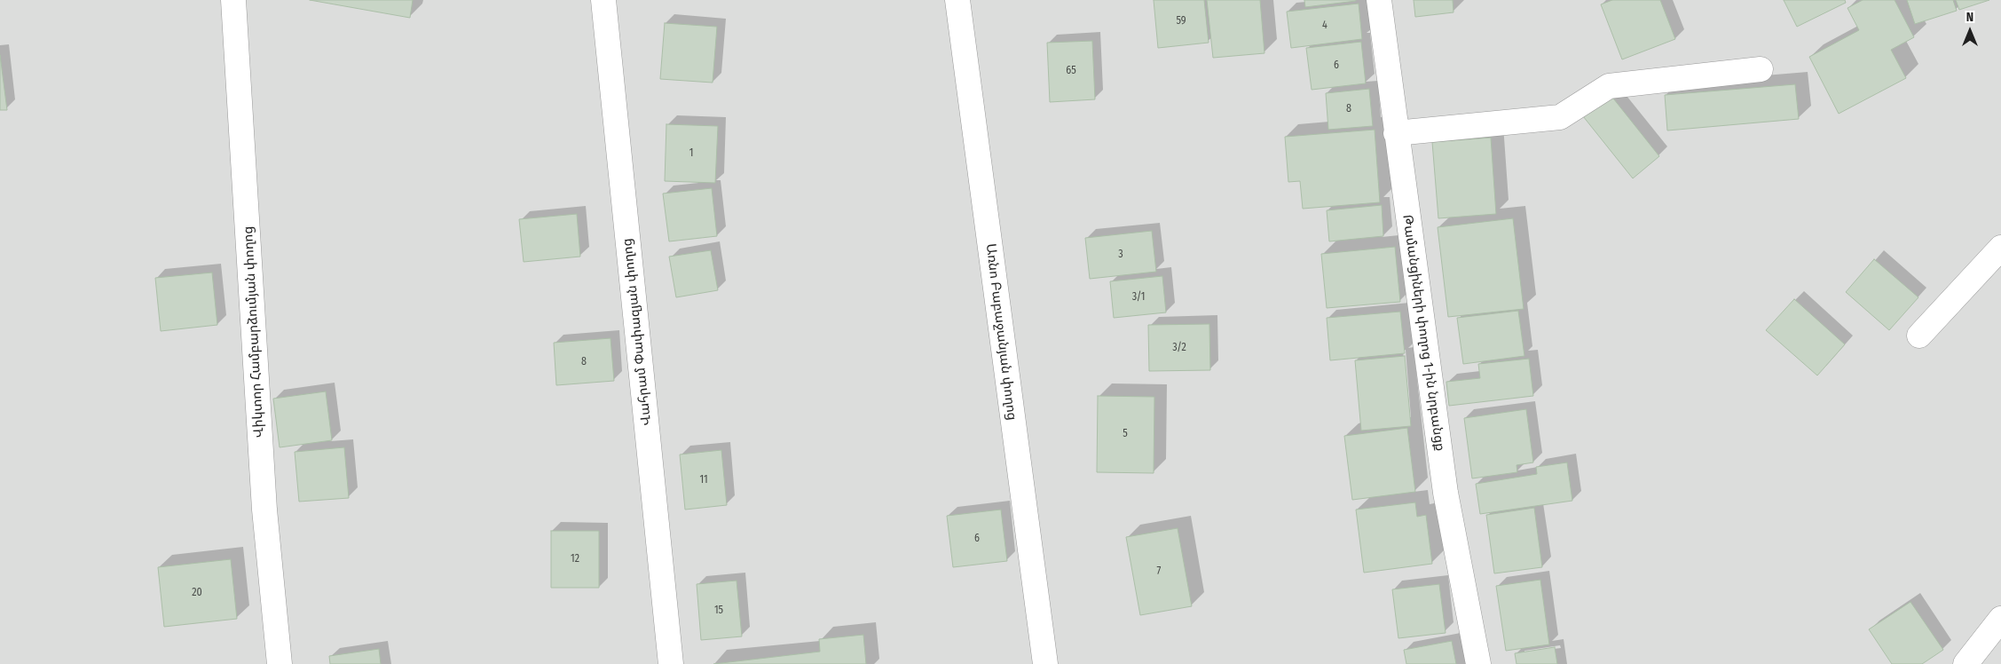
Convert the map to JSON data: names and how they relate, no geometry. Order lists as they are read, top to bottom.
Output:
{
  "streets": {
    "street": [
      "Վիկտոր Համբարձումյան փողոց",
      "Վահրամ Փափազյան փողոց",
      "Առնո Բաբաջանյան փողոց",
      "Թամանցիների փողոց 1-ին նրբանցք"
    ]
  },
  "house_numbers": [
    "59",
    "4",
    "6",
    "65",
    "8",
    "1",
    "3",
    "3/1",
    "3/2",
    "8",
    "5",
    "11",
    "6",
    "12",
    "7",
    "20",
    "15"
  ],
  "north": "top"
}
